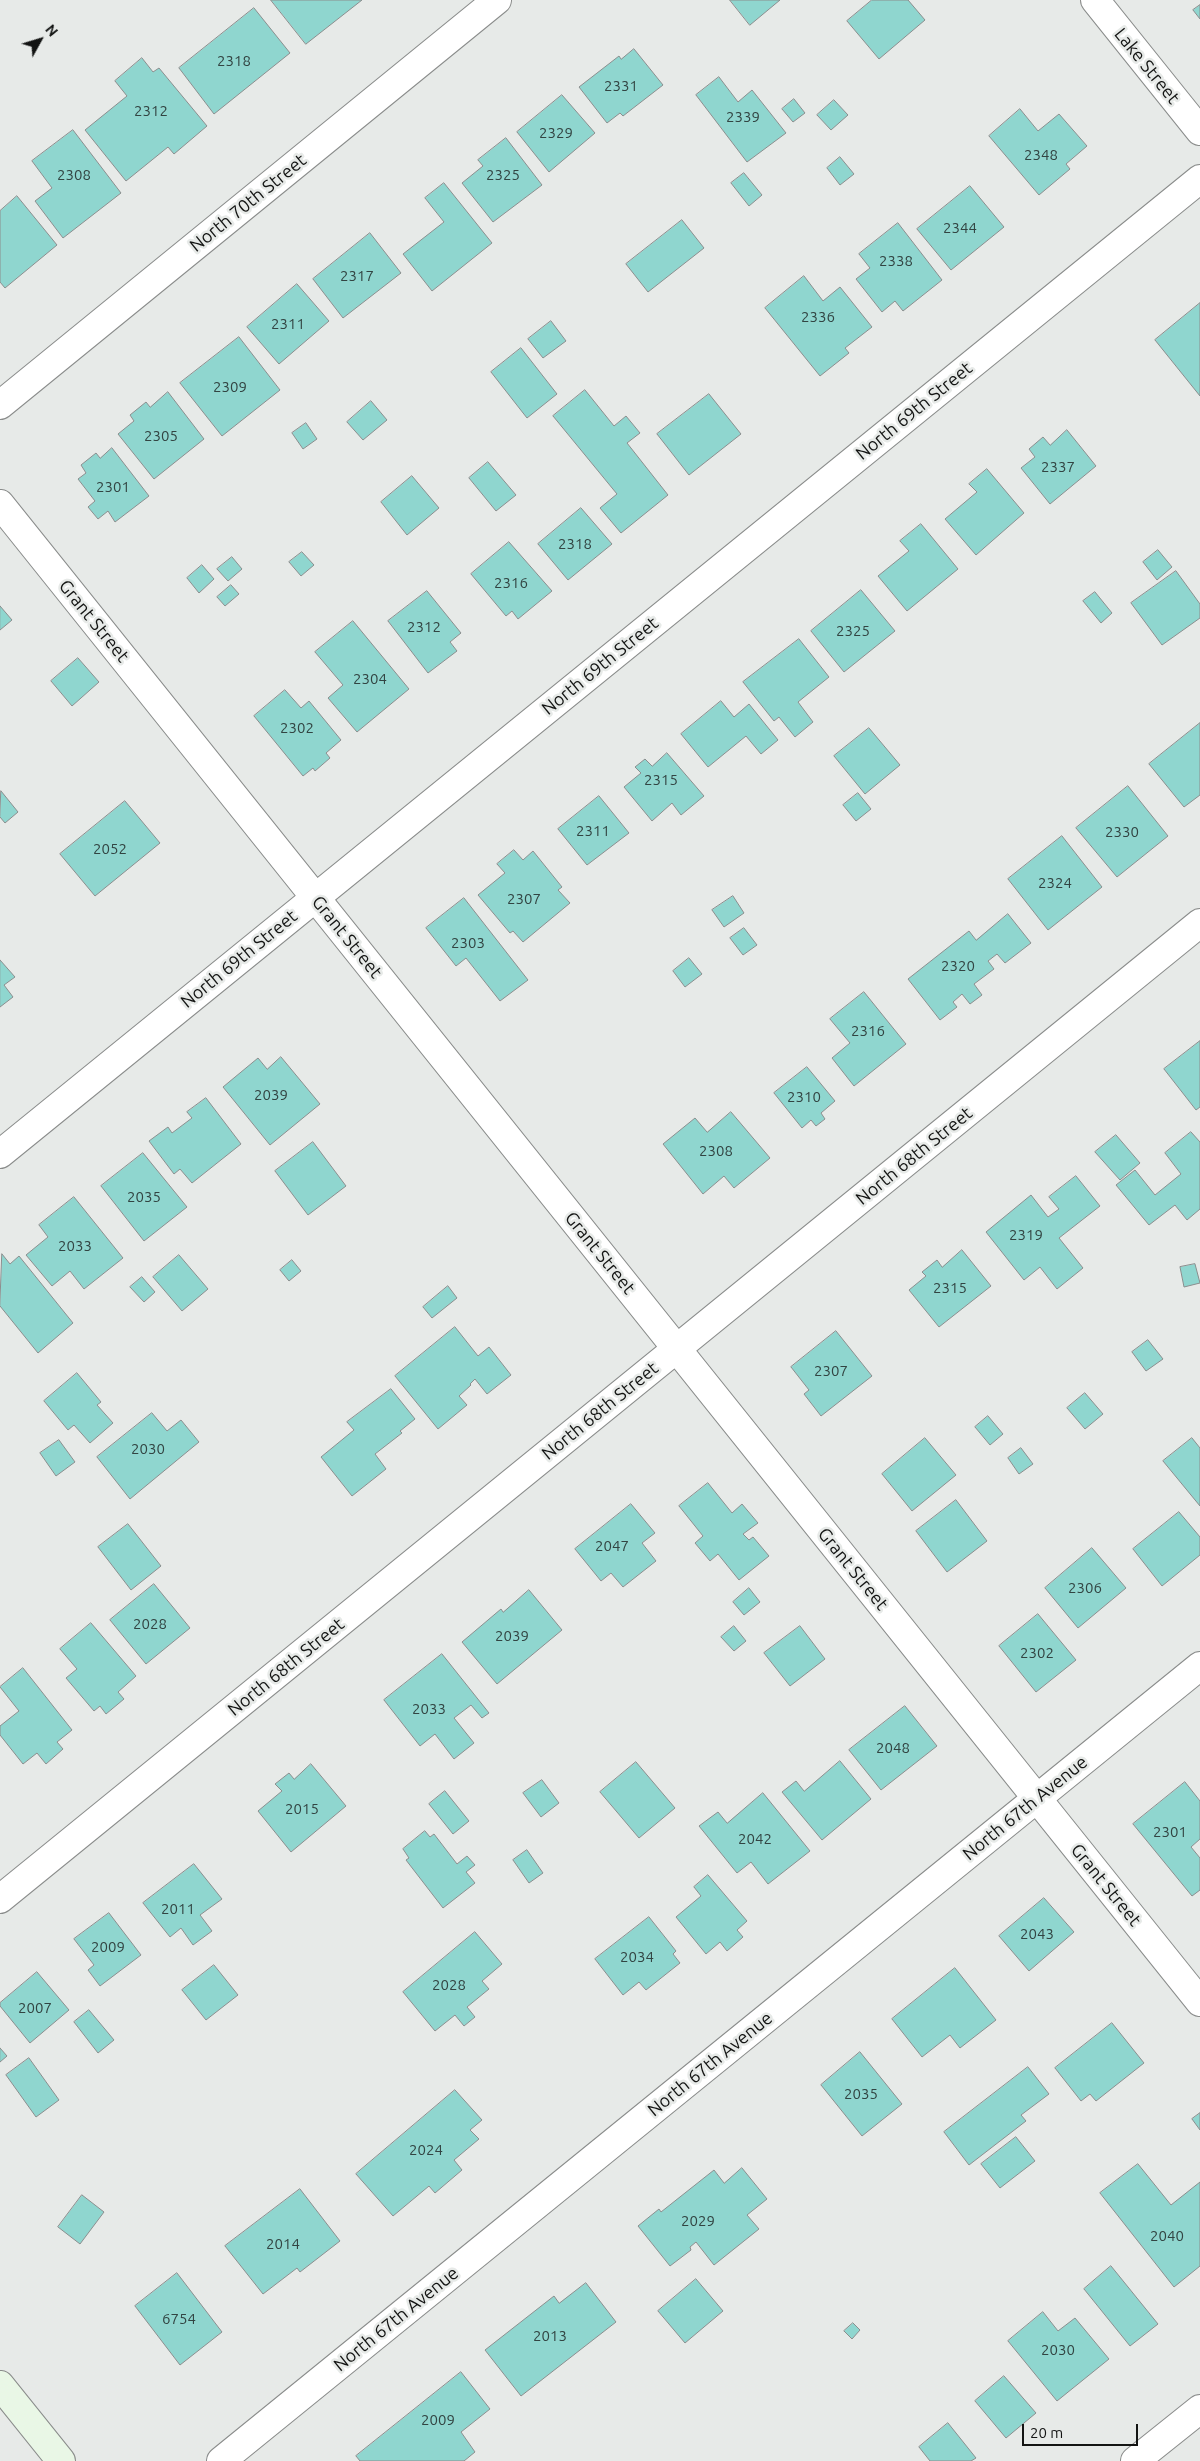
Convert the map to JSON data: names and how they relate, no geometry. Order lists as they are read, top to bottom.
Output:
{
  "streets": {
    "street": [
      "Lake Street",
      "North 70th Street",
      "North 69th Street",
      "Grant Street",
      "North 68th Street",
      "North 67th Avenue"
    ]
  },
  "crossings": [
    ["North 69th Street", "Grant Street"],
    ["Grant Street", "North 68th Street"],
    ["Grant Street", "North 67th Avenue"]
  ],
  "house_numbers": [
    "2318",
    "2331",
    "2312",
    "2339",
    "2329",
    "2348",
    "2308",
    "2325",
    "2344",
    "2338",
    "2317",
    "2336",
    "2311",
    "2309",
    "2305",
    "2337",
    "2301",
    "2318",
    "2316",
    "2312",
    "2325",
    "2304",
    "2302",
    "2315",
    "2311",
    "2330",
    "2052",
    "2324",
    "2307",
    "2303",
    "2320",
    "2316",
    "2039",
    "2310",
    "2308",
    "2035",
    "2319",
    "2033",
    "2315",
    "2307",
    "2030",
    "2047",
    "2306",
    "2028",
    "2039",
    "2302",
    "2033",
    "2048",
    "2015",
    "2301",
    "2042",
    "2011",
    "2043",
    "2009",
    "2034",
    "2028",
    "2007",
    "2035",
    "2024",
    "2029",
    "2040",
    "2014",
    "6754",
    "2013",
    "2030",
    "2009"
  ],
  "scale_bar": "20 m",
  "north": "top right"
}
